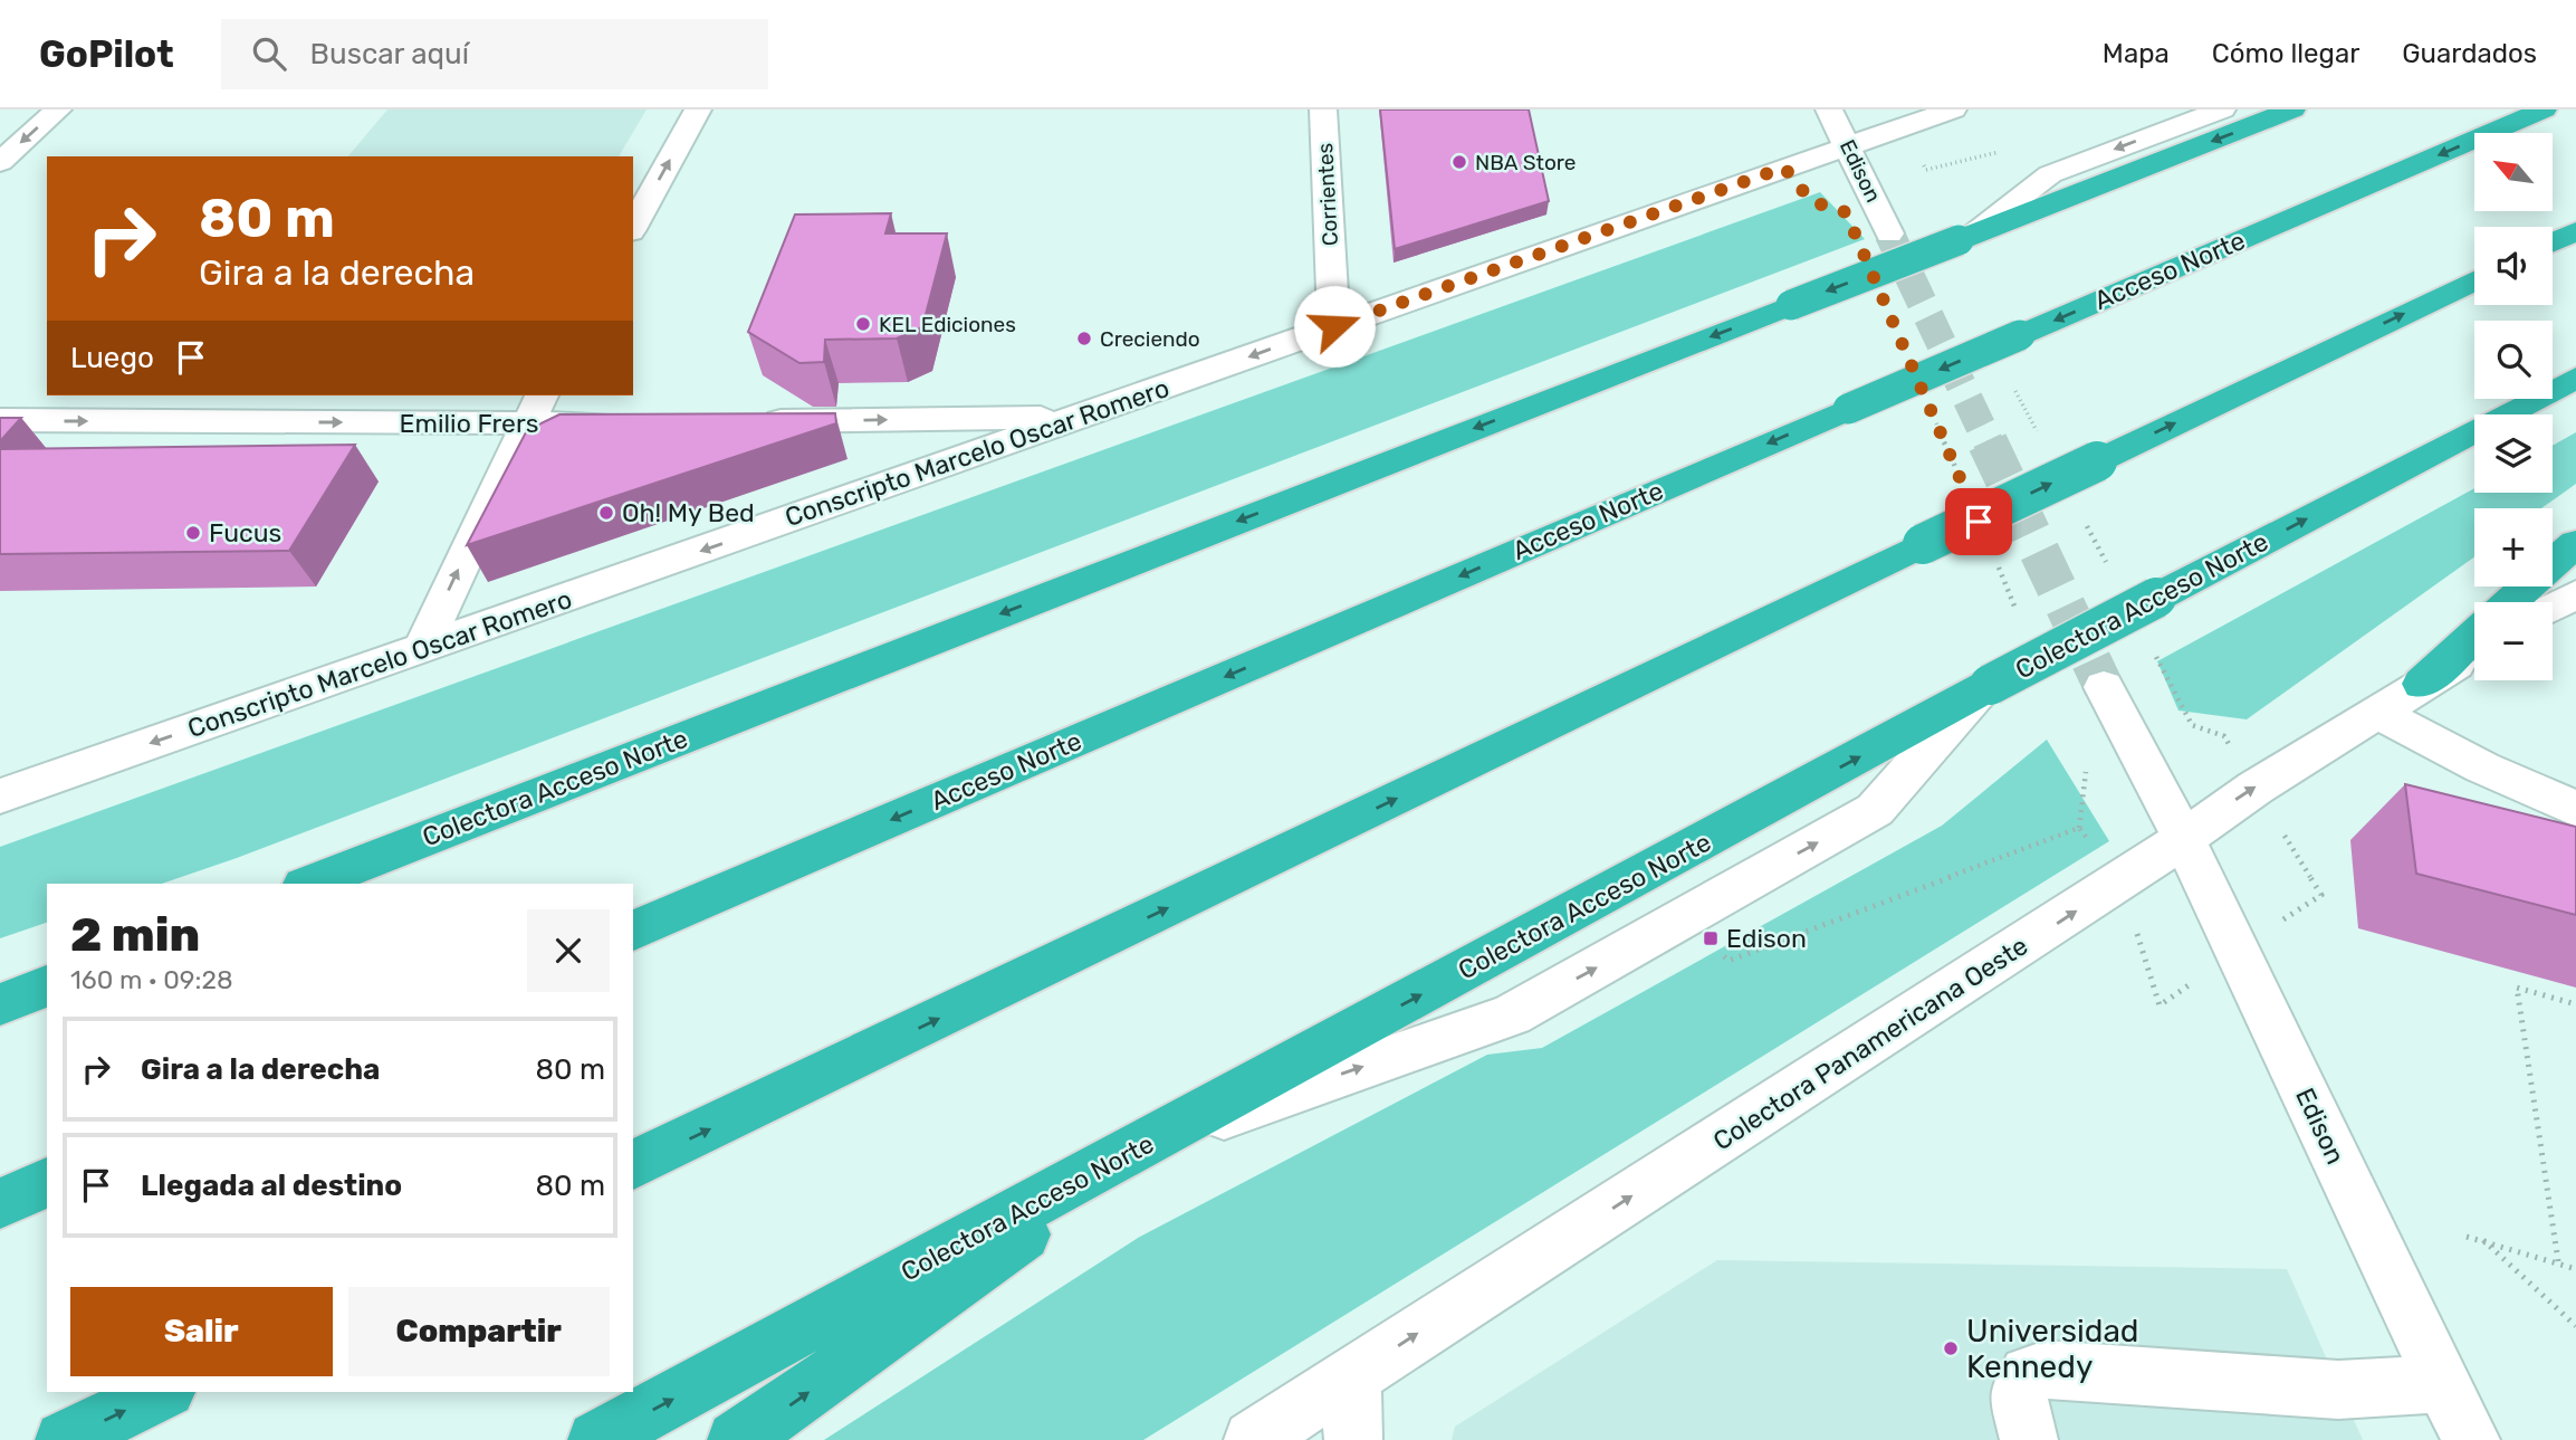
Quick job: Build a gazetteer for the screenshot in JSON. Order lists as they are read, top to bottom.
{
  "streets": {
    "highway": ["Acceso Norte", "Colectora Acceso Norte"],
    "street": [
      "Edison",
      "Corrientes",
      "Emilio Frers",
      "Conscripto Marcelo Oscar Romero",
      "Colectora Panamericana Oeste"
    ]
  },
  "crossings": [
    ["Edison", "Conscripto Marcelo Oscar Romero"],
    ["Edison", "Colectora Panamericana Oeste"],
    ["Corrientes", "Conscripto Marcelo Oscar Romero"]
  ],
  "one_way": ["Emilio Frers", "Conscripto Marcelo Oscar Romero"],
  "places": {
    "other": [
      "NBA Store",
      "KEL Ediciones",
      "Creciendo",
      "Oh! My Bed",
      "Fucus",
      "Universidad Kennedy"
    ],
    "transit": ["Edison"]
  },
  "north": "top left",
  "page": {
    "header": "GoPilot",
    "search": "Buscar aquí",
    "nav": ["Mapa", "Cómo llegar", "Guardados"],
    "map_buttons": ["+", "−"],
    "turn": ["80 m", "Gira a la derecha"],
    "then": "Luego",
    "heading": ["2 min", "160 m · 09:28"],
    "list": [
      {
        "name": "Gira a la derecha",
        "value": "80 m"
      },
      {
        "name": "Llegada al destino",
        "value": "80 m"
      }
    ],
    "buttons": ["Salir", "Compartir"]
  }
}
